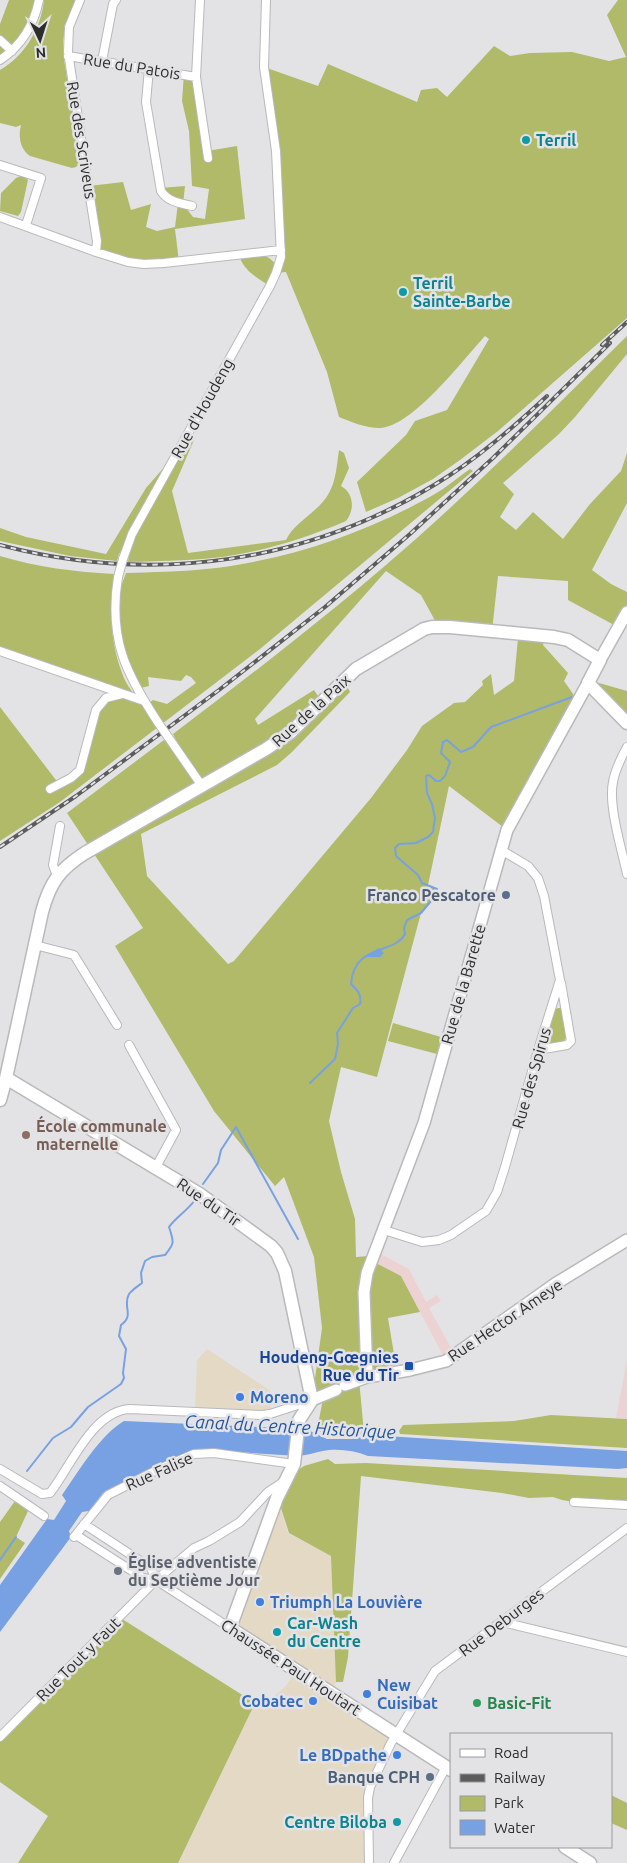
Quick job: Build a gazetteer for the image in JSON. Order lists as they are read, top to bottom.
{
  "streets": {
    "main road": [
      "Rue de la Paix",
      "Rue de la Barette",
      "Rue du Tir",
      "Chaussée Paul Houtart"
    ],
    "street": [
      "Rue du Patois",
      "Rue des Scriveus",
      "Rue d'Houdeng",
      "Rue des Spirus",
      "Rue Hector Ameye",
      "Rue Falise",
      "Rue Deburges",
      "Rue Tout y Faut"
    ]
  },
  "crossings": [
    ["Rue du Patois", "Rue des Scriveus"],
    ["Rue d'Houdeng", "Rue de la Paix"],
    ["Rue de la Paix", "Rue de la Barette"],
    ["Rue de la Paix", "Rue du Tir"],
    ["Rue de la Barette", "Rue des Spirus"],
    ["Rue de la Barette", "Rue Hector Ameye"],
    ["Rue du Tir", "Rue Hector Ameye"],
    ["Rue Falise", "Chaussée Paul Houtart"],
    ["Rue Deburges", "Chaussée Paul Houtart"],
    ["Rue Tout y Faut", "Chaussée Paul Houtart"]
  ],
  "water": ["Canal du Centre Historique"],
  "places": {
    "other": [
      "Terril",
      "Terril Sainte-Barbe",
      "Franco Pescatore",
      "École communale maternelle",
      "Moreno",
      "Église adventiste du Septième Jour",
      "Triumph La Louvière",
      "Car-Wash du Centre",
      "New Cuisibat",
      "Cobatec",
      "Basic-Fit",
      "Le BDpathe",
      "Banque CPH",
      "Centre Biloba"
    ],
    "transit": ["Houdeng-Gœgnies Rue du Tir"]
  },
  "legend": [
    "Road",
    "Railway",
    "Park",
    "Water"
  ],
  "north": "bottom"
}
